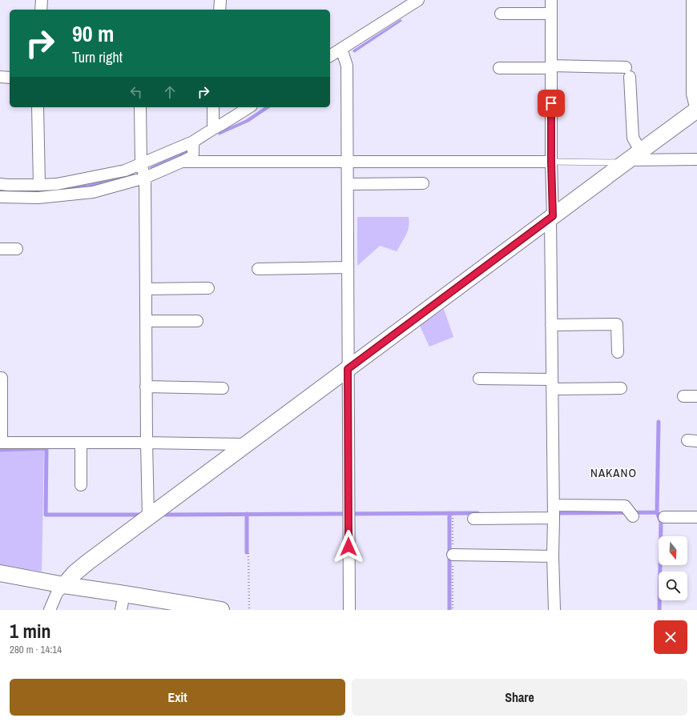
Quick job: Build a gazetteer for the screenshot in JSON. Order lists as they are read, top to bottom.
{
  "districts": ["NAKANO"],
  "north": "bottom",
  "page": {
    "turn": ["90 m", "Turn right"],
    "heading": ["1 min", "280 m · 14:14"],
    "buttons": ["Exit", "Share"]
  }
}
